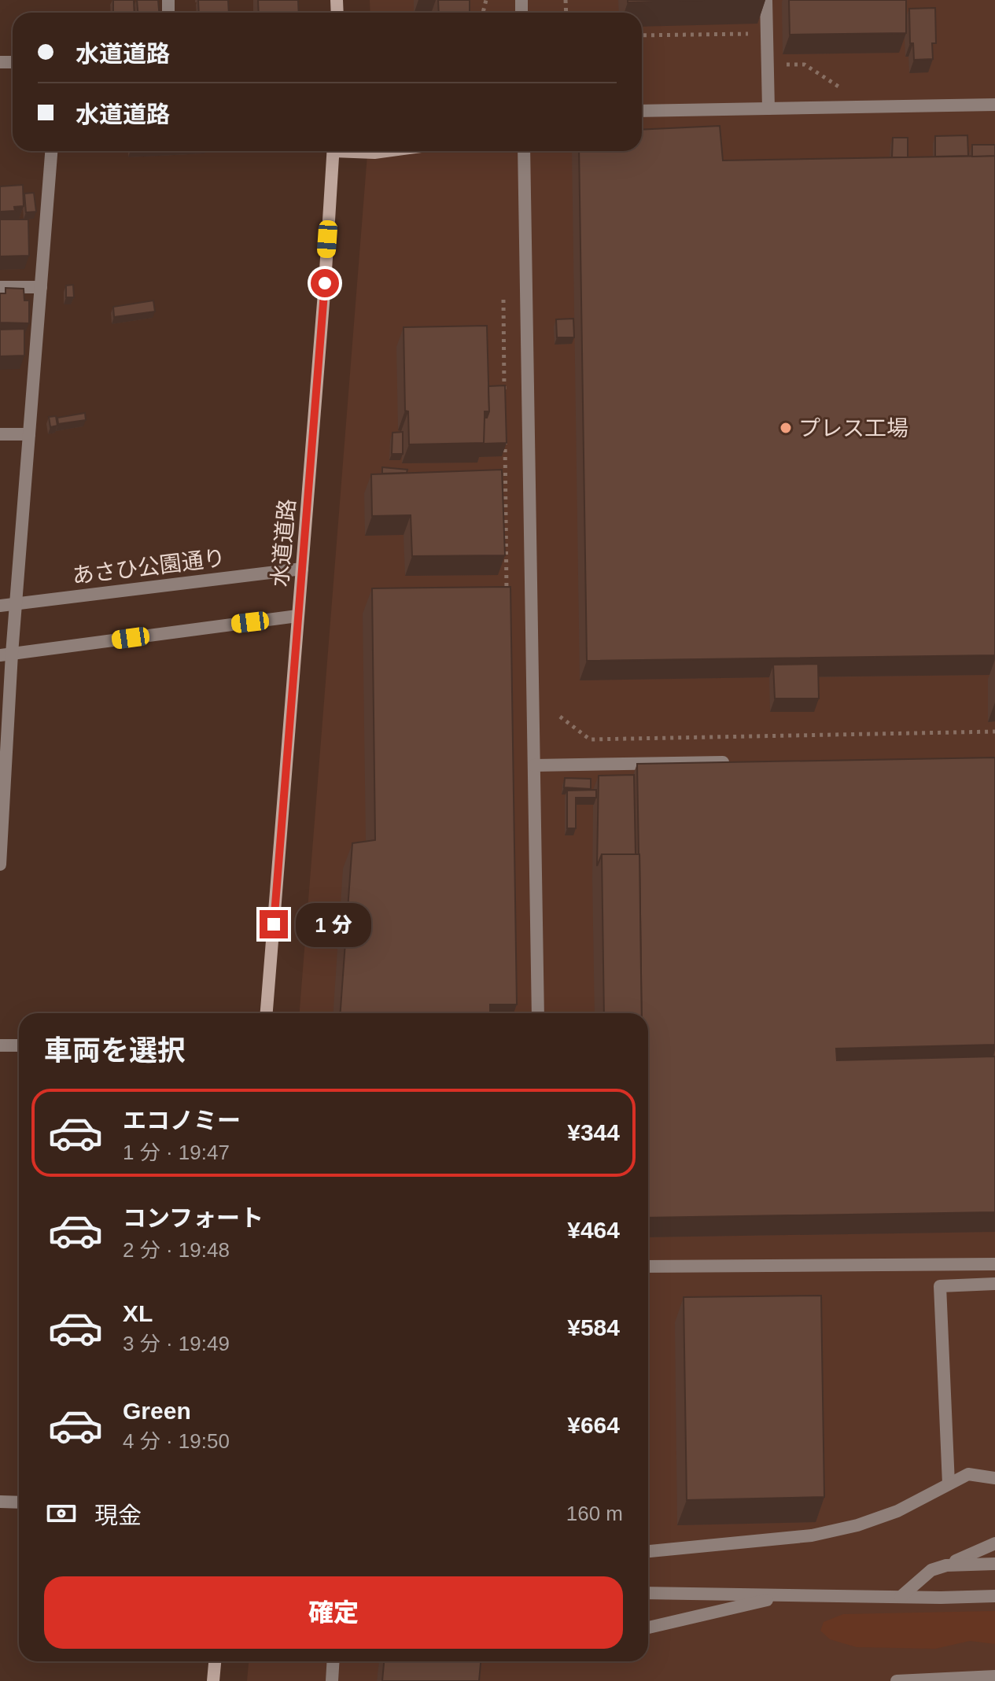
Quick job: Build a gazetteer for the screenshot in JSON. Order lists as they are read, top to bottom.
{
  "streets": {
    "street": ["水道道路", "あさひ公園通り"]
  },
  "crossings": [
    ["水道道路", "あさひ公園通り"]
  ],
  "places": ["プレス工場"],
  "page": {
    "banner": ["水道道路", "水道道路"],
    "bubble": "1 分",
    "heading": "車両を選択",
    "list": [
      {
        "name": "エコノミー",
        "note": "1 分 · 19:47",
        "value": "¥344"
      },
      {
        "name": "コンフォート",
        "note": "2 分 · 19:48",
        "value": "¥464"
      },
      {
        "name": "XL",
        "note": "3 分 · 19:49",
        "value": "¥584"
      },
      {
        "name": "Green",
        "note": "4 分 · 19:50",
        "value": "¥664"
      }
    ],
    "pay": ["現金", "160 m"],
    "buttons": "確定"
  }
}
